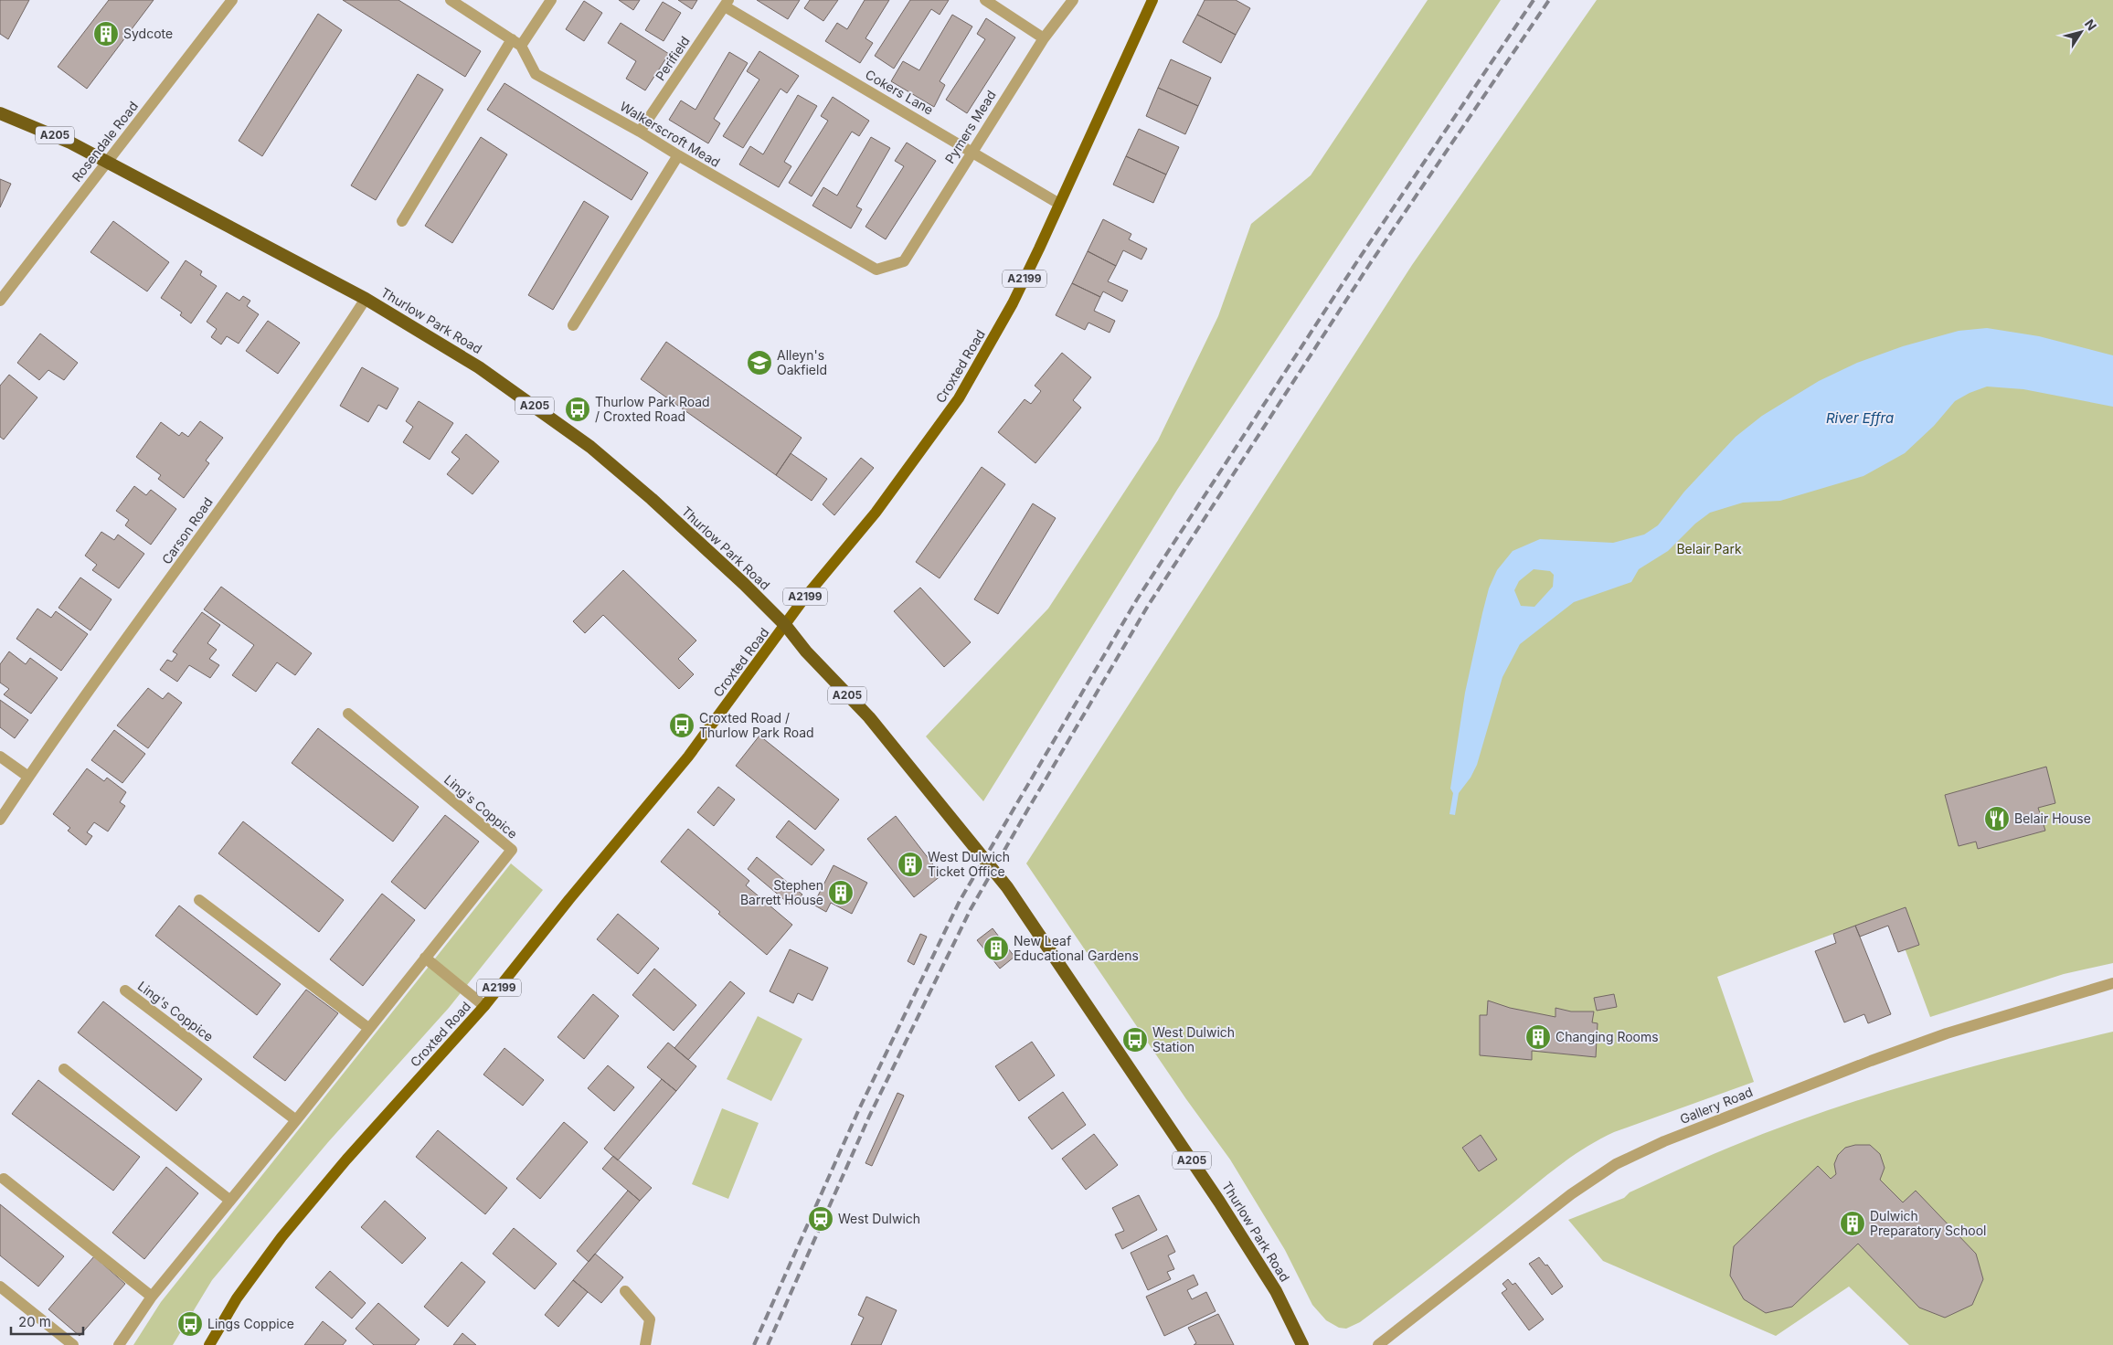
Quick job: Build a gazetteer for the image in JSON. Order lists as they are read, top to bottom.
{
  "streets": {
    "highway": ["A205", "Thurlow Park Road"],
    "main road": ["A2199", "Croxted Road"],
    "street": [
      "Perifield",
      "Cokers Lane",
      "Pymers Mead",
      "Walkerscroft Mead",
      "Rosendale Road",
      "Carson Road",
      "Ling's Coppice",
      "Gallery Road"
    ]
  },
  "crossings": [
    ["Perifield", "Cokers Lane"],
    ["Perifield", "Walkerscroft Mead"],
    ["Cokers Lane", "Pymers Mead"],
    ["Cokers Lane", "Croxted Road"],
    ["Pymers Mead", "Walkerscroft Mead"],
    ["Rosendale Road", "Thurlow Park Road"],
    ["Thurlow Park Road", "Croxted Road"],
    ["Thurlow Park Road", "Carson Road"]
  ],
  "water": ["River Effra"],
  "parks": ["Belair Park"],
  "places": {
    "building": [
      "Sydcote",
      "West Dulwich Ticket Office",
      "Stephen Barrett House",
      "New Leaf Educational Gardens",
      "Changing Rooms",
      "Dulwich Preparatory School"
    ],
    "school or university": ["Alleyn's Oakfield"],
    "bus stop": [
      "Thurlow Park Road / Croxted Road",
      "Croxted Road / Thurlow Park Road",
      "West Dulwich Station",
      "Lings Coppice"
    ],
    "restaurant": ["Belair House"],
    "station": ["West Dulwich"]
  },
  "scale_bar": "20 m",
  "north": "top right"
}
